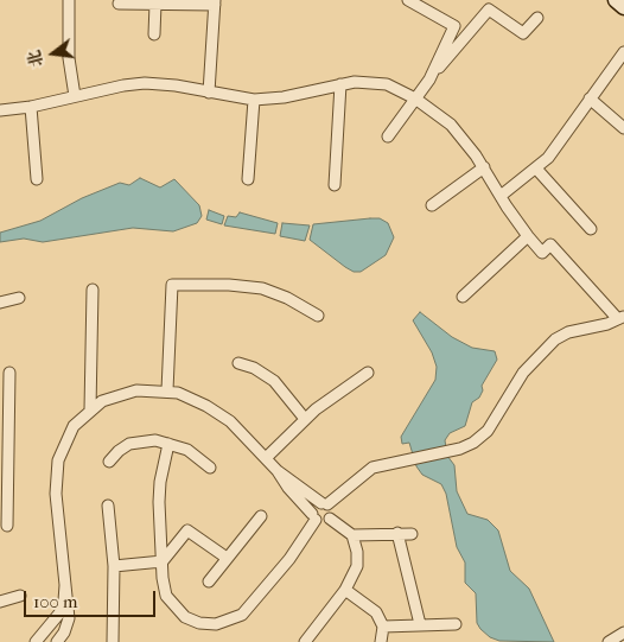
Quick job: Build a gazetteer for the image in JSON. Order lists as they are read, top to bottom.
{
  "scale_bar": "100 m",
  "north": "left"
}
